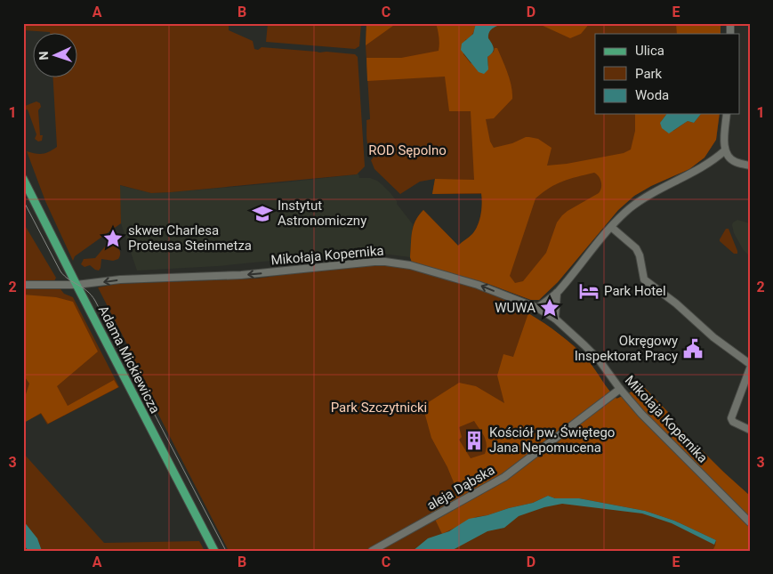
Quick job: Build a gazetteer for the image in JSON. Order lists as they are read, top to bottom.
{
  "streets": {
    "main road": ["Adama Mickiewicza"],
    "street": ["Mikołaja Kopernika", "aleja Dąbska"]
  },
  "crossings": [
    ["Mikołaja Kopernika", "Adama Mickiewicza"],
    ["Mikołaja Kopernika", "aleja Dąbska"]
  ],
  "one_way": ["Mikołaja Kopernika"],
  "parks": ["ROD Sępolno", "Park Szczytnicki"],
  "places": {
    "school or university": ["Instytut Astronomiczny"],
    "place": ["skwer Charlesa Proteusa Steinmetza", "WUWA"],
    "hotel": ["Park Hotel"],
    "public building": ["Okręgowy Inspektorat Pracy"],
    "building": ["Kościół pw. Świętego Jana Nepomucena"]
  },
  "legend": ["Ulica", "Park", "Woda"],
  "north": "left",
  "grid": {
    "columns": [
      "A",
      "B",
      "C",
      "D",
      "E"
    ],
    "rows": ["1", "2", "3"]
  }
}
